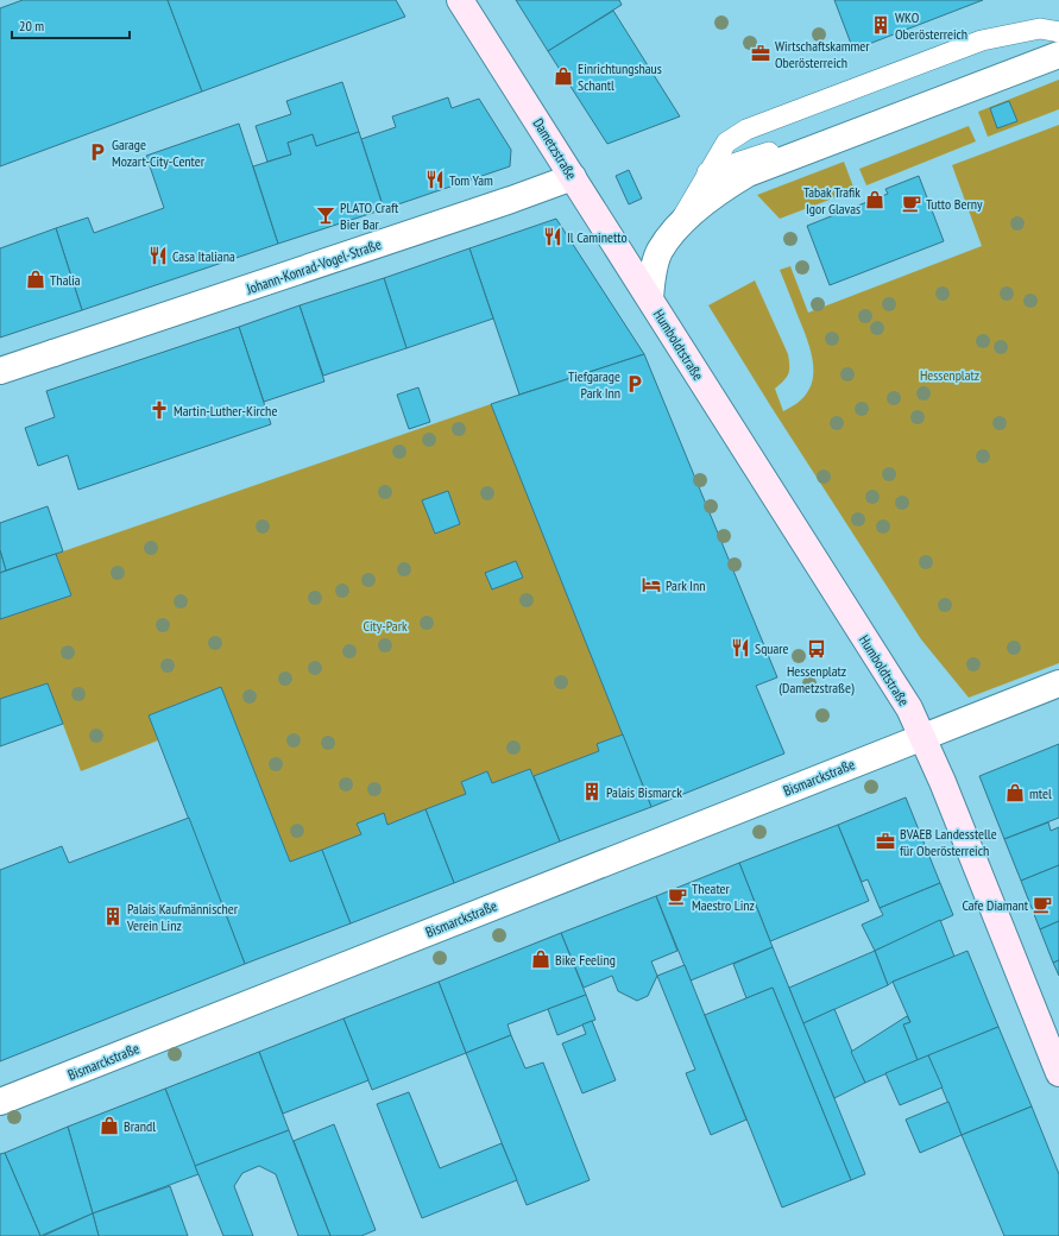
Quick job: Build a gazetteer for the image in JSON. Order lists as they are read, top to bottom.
{
  "streets": {
    "main road": ["Dametzstraße", "Humboldtstraße"],
    "street": ["Johann-Konrad-Vogel-Straße", "Bismarckstraße"]
  },
  "crossings": [
    ["Dametzstraße", "Johann-Konrad-Vogel-Straße"],
    ["Dametzstraße", "Humboldtstraße"],
    ["Humboldtstraße", "Bismarckstraße"]
  ],
  "parks": ["Hessenplatz", "City-Park"],
  "places": {
    "building": ["WKO Oberösterreich", "Palais Bismarck", "Palais Kaufmännischer Verein Linz"],
    "office": ["Wirtschaftskammer Oberösterreich", "BVAEB Landesstelle für Oberösterreich"],
    "shop": [
      "Einrichtungshaus Schantl",
      "Tabak Trafik Igor Glavas",
      "Thalia",
      "mtel",
      "Bike Feeling",
      "Brandl"
    ],
    "parking": ["Garage Mozart-City-Center", "Tiefgarage Park Inn"],
    "restaurant": [
      "Tom Yam",
      "Il Caminetto",
      "Casa Italiana",
      "Square"
    ],
    "cafe": ["Tutto Berny", "Theater Maestro Linz", "Cafe Diamant"],
    "bar": ["PLATO Craft Bier Bar"],
    "church": ["Martin-Luther-Kirche"],
    "hotel": ["Park Inn"],
    "bus stop": ["Hessenplatz (Dametzstraße)"]
  },
  "scale_bar": "20 m"
}
